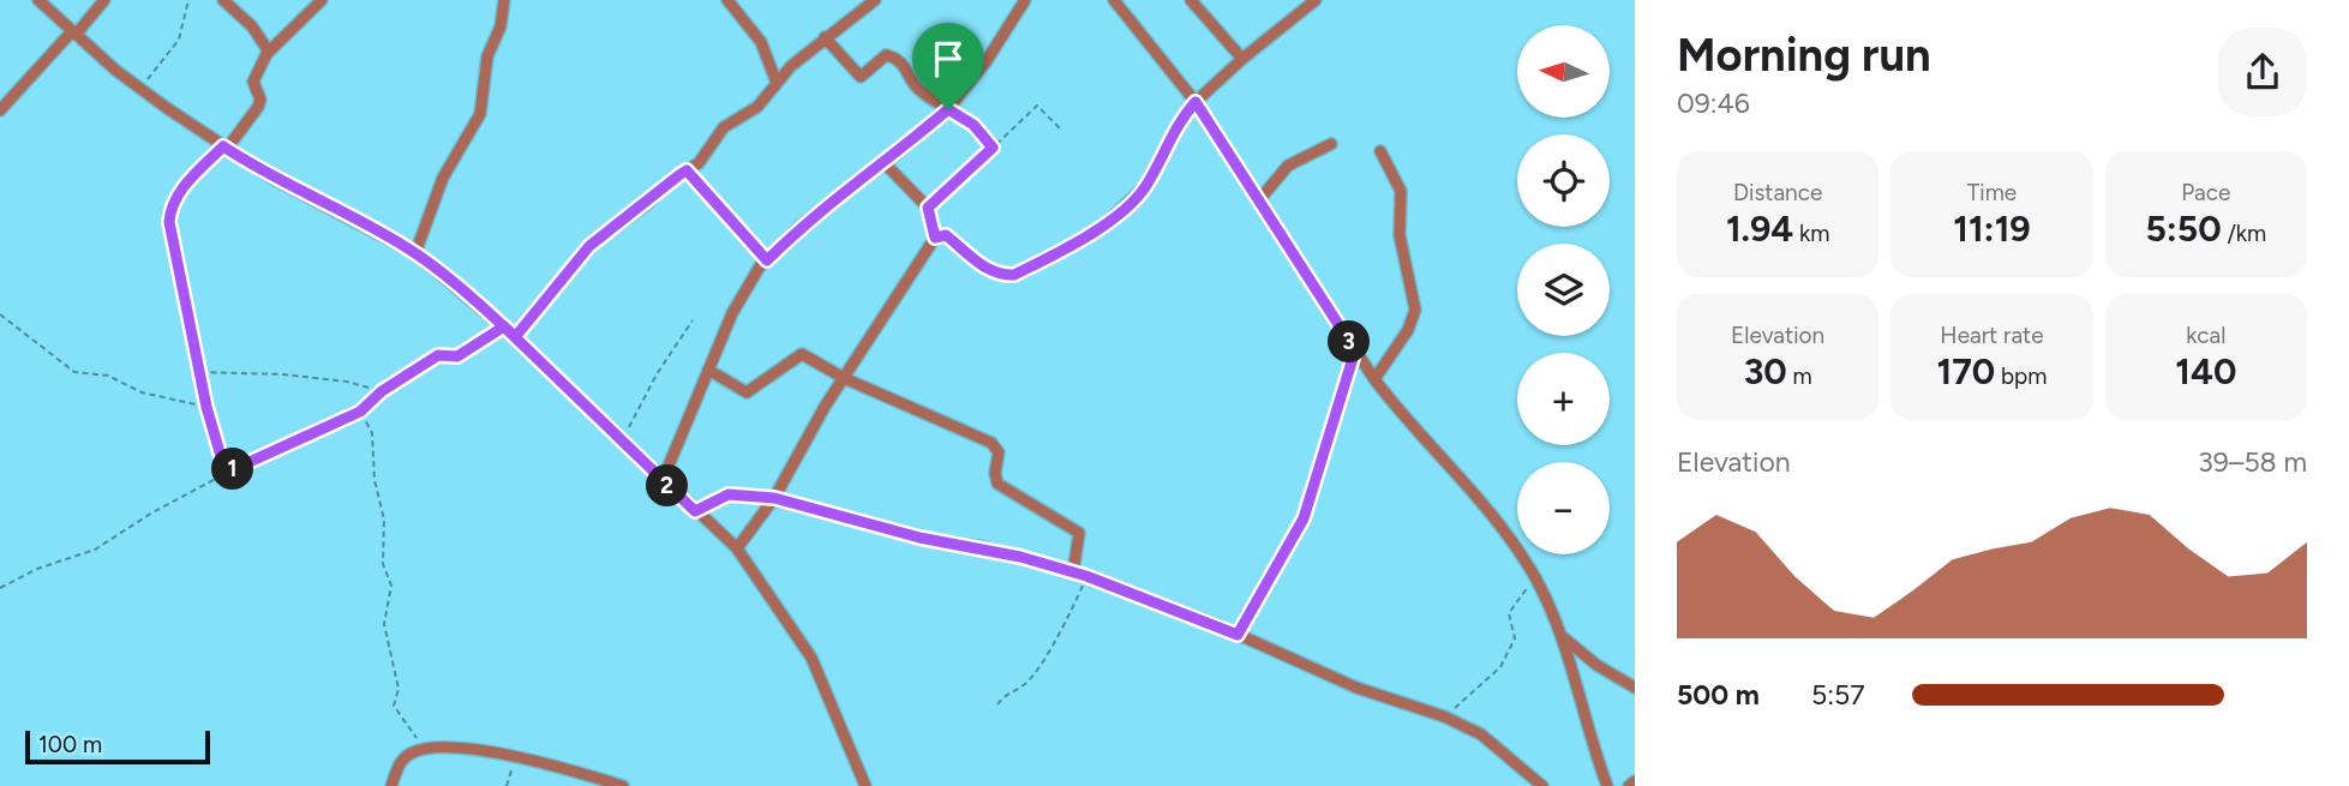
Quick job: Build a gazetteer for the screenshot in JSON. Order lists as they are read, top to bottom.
{
  "scale_bar": "100 m",
  "north": "left",
  "page": {
    "heading": ["Morning run", "09:46"],
    "map_buttons": ["+", "−"],
    "stats": [
      ["Distance", "1.94 km"],
      ["Time", "11:19"],
      ["Pace", "5:50 /km"],
      ["Elevation", "30 m"],
      ["Heart rate", "170 bpm"],
      ["kcal", "140"]
    ],
    "pins": ["3", "1", "2"],
    "chart": ["Elevation", "39–58 m"],
    "list": [
      {
        "name": "500 m",
        "note": "5:57"
      }
    ],
    "scale": "100 m"
  }
}
